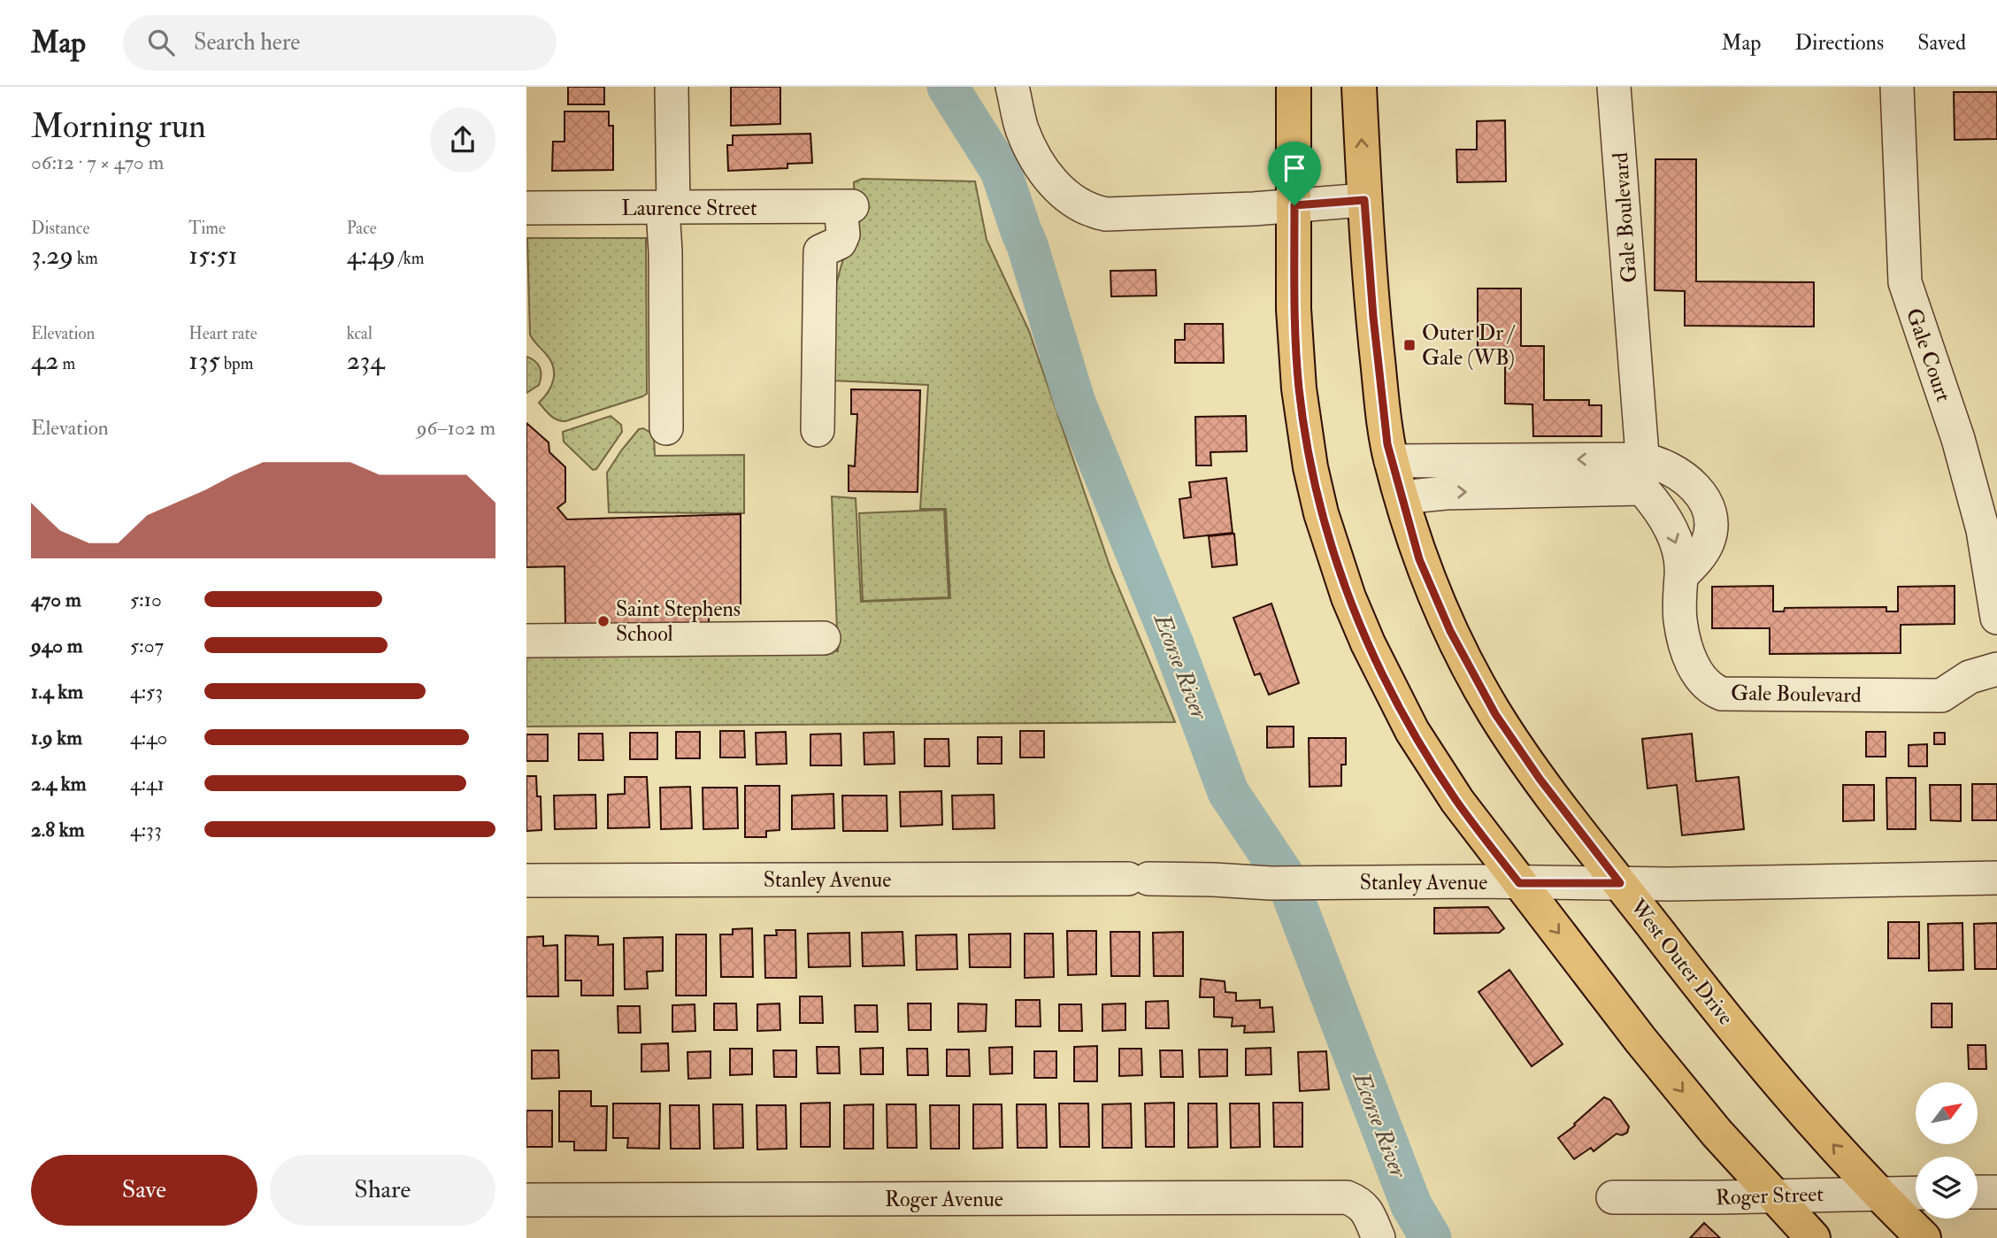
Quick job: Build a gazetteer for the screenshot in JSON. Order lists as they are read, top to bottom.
{
  "streets": {
    "main road": ["West Outer Drive"],
    "street": [
      "Laurence Street",
      "Gale Boulevard",
      "Gale Court",
      "Stanley Avenue",
      "Roger Street",
      "Roger Avenue"
    ]
  },
  "crossings": [
    ["Stanley Avenue", "West Outer Drive"],
    ["West Outer Drive", "Roger Street"]
  ],
  "water": ["Ecorse River"],
  "places": {
    "transit": ["Outer Dr / Gale (WB)"],
    "other": ["Saint Stephens School"]
  },
  "north": "top right",
  "page": {
    "header": "Map",
    "search": "Search here",
    "nav": ["Map", "Directions", "Saved"],
    "heading": ["Morning run", "06:12 · 7 × 470 m"],
    "stats": [
      ["Distance", "3.29 km"],
      ["Time", "15:51"],
      ["Pace", "4:49 /km"],
      ["Elevation", "42 m"],
      ["Heart rate", "135 bpm"],
      ["kcal", "234"]
    ],
    "chart": ["Elevation", "96–102 m"],
    "list": [
      {
        "name": "470 m",
        "note": "5:10"
      },
      {
        "name": "940 m",
        "note": "5:07"
      },
      {
        "name": "1.4 km",
        "note": "4:53"
      },
      {
        "name": "1.9 km",
        "note": "4:40"
      },
      {
        "name": "2.4 km",
        "note": "4:41"
      },
      {
        "name": "2.8 km",
        "note": "4:33"
      }
    ],
    "buttons": ["Save", "Share"]
  }
}
